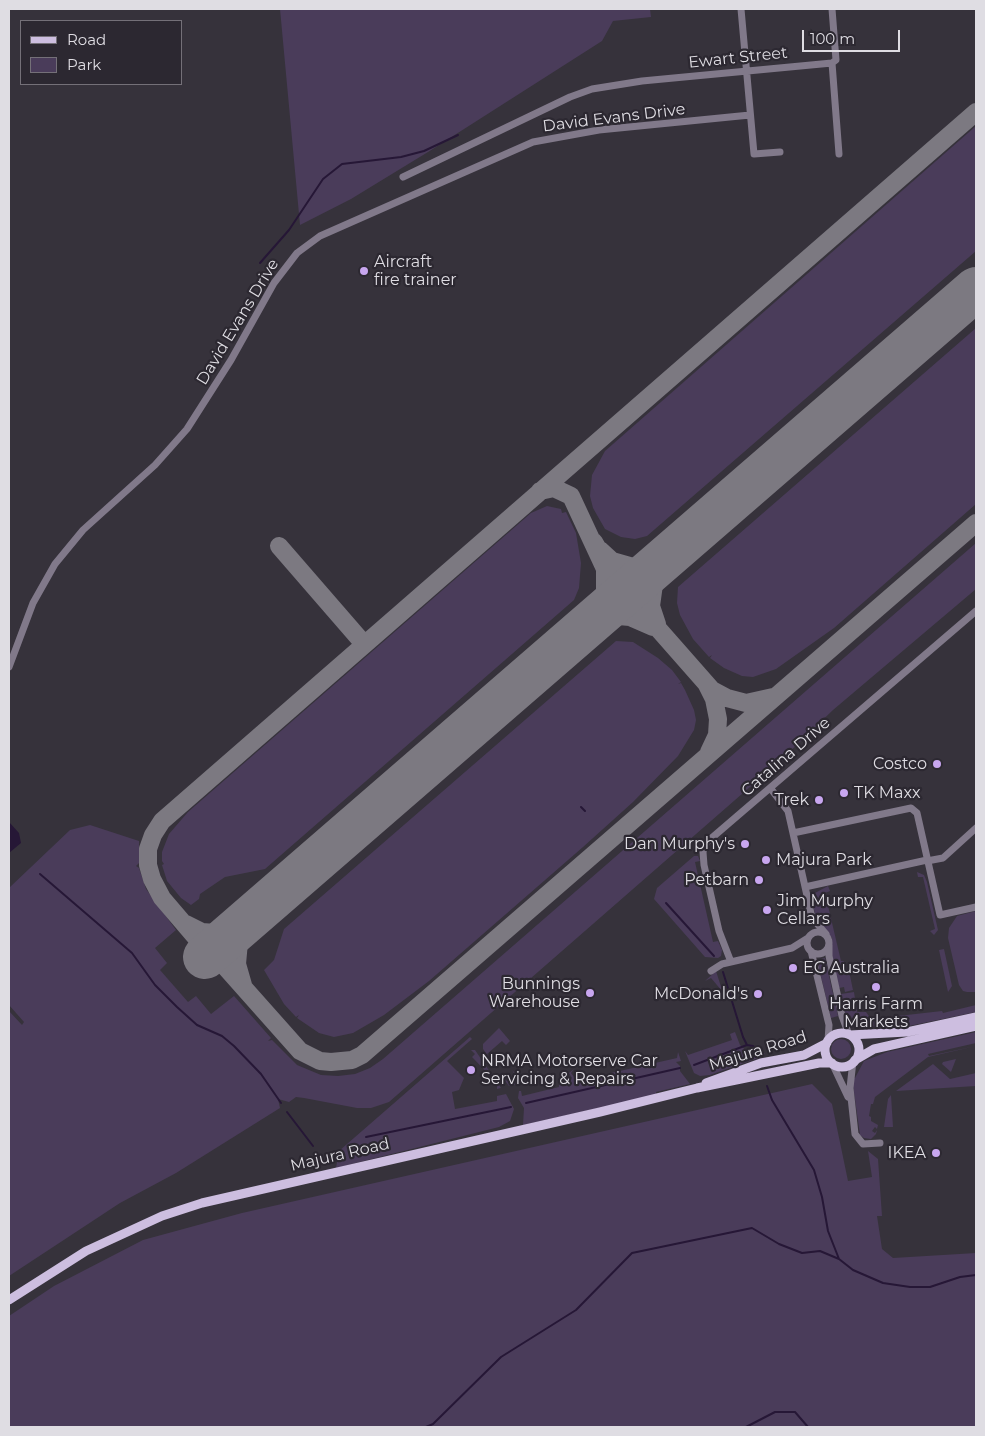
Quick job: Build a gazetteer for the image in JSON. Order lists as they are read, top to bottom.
{
  "streets": {
    "main road": ["Majura Road"],
    "street": ["Ewart Street", "David Evans Drive", "Catalina Drive"]
  },
  "places": [
    "Aircraft fire trainer",
    "Costco",
    "TK Maxx",
    "Trek",
    "Dan Murphy's",
    "Majura Park",
    "Petbarn",
    "Jim Murphy Cellars",
    "EG Australia",
    "Harris Farm Markets",
    "Bunnings Warehouse",
    "McDonald's",
    "NRMA Motorserve Car Servicing & Repairs",
    "IKEA"
  ],
  "legend": ["Road", "Park"],
  "scale_bar": "100 m"
}
